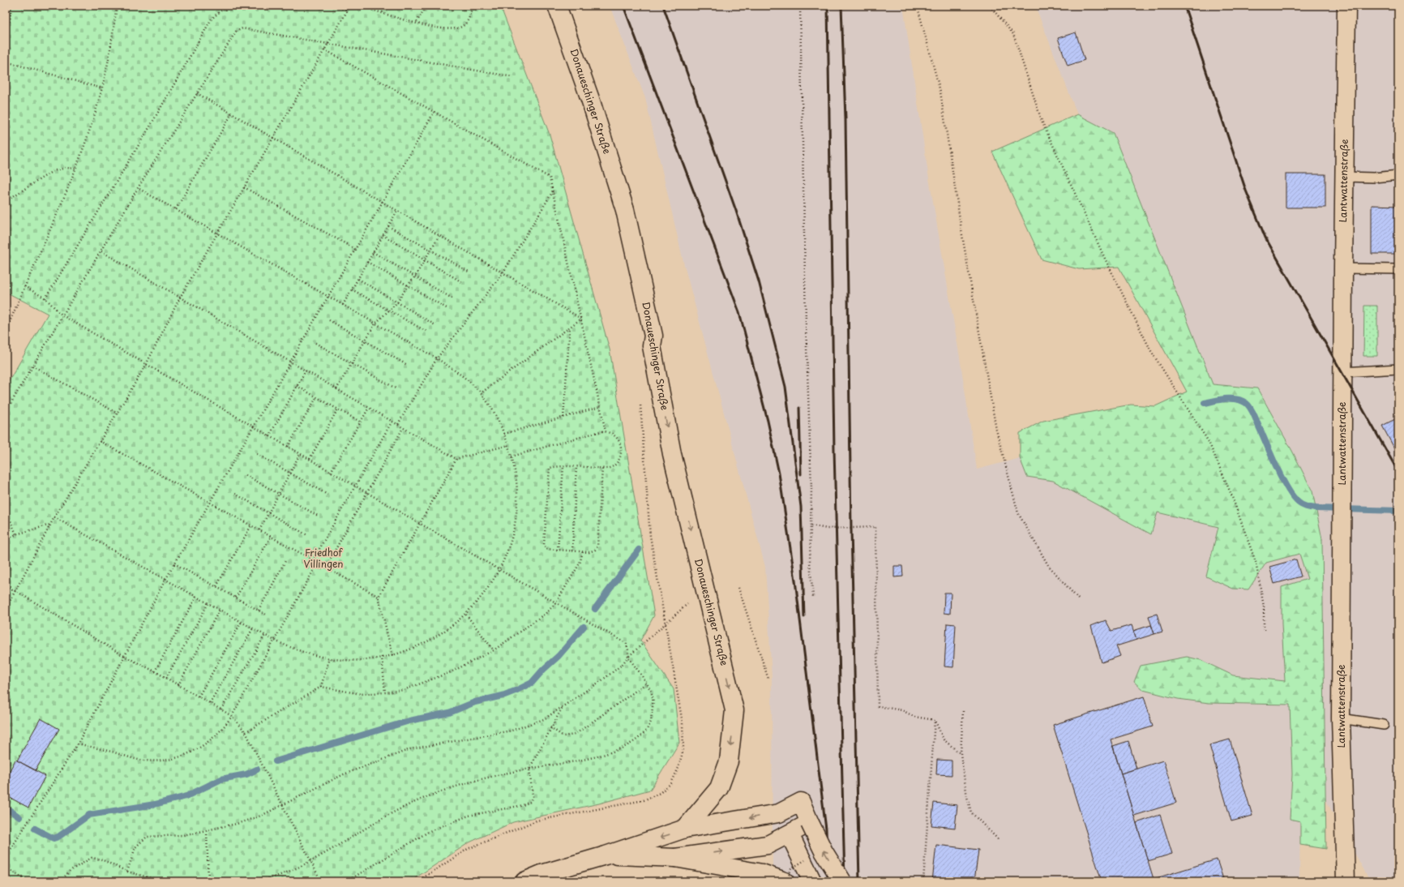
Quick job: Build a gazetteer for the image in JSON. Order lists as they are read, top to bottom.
{
  "streets": {
    "street": ["Donaueschinger Straße", "Lantwattenstraße"]
  },
  "one_way": ["Donaueschinger Straße"],
  "parks": ["Friedhof Villingen"]
}
